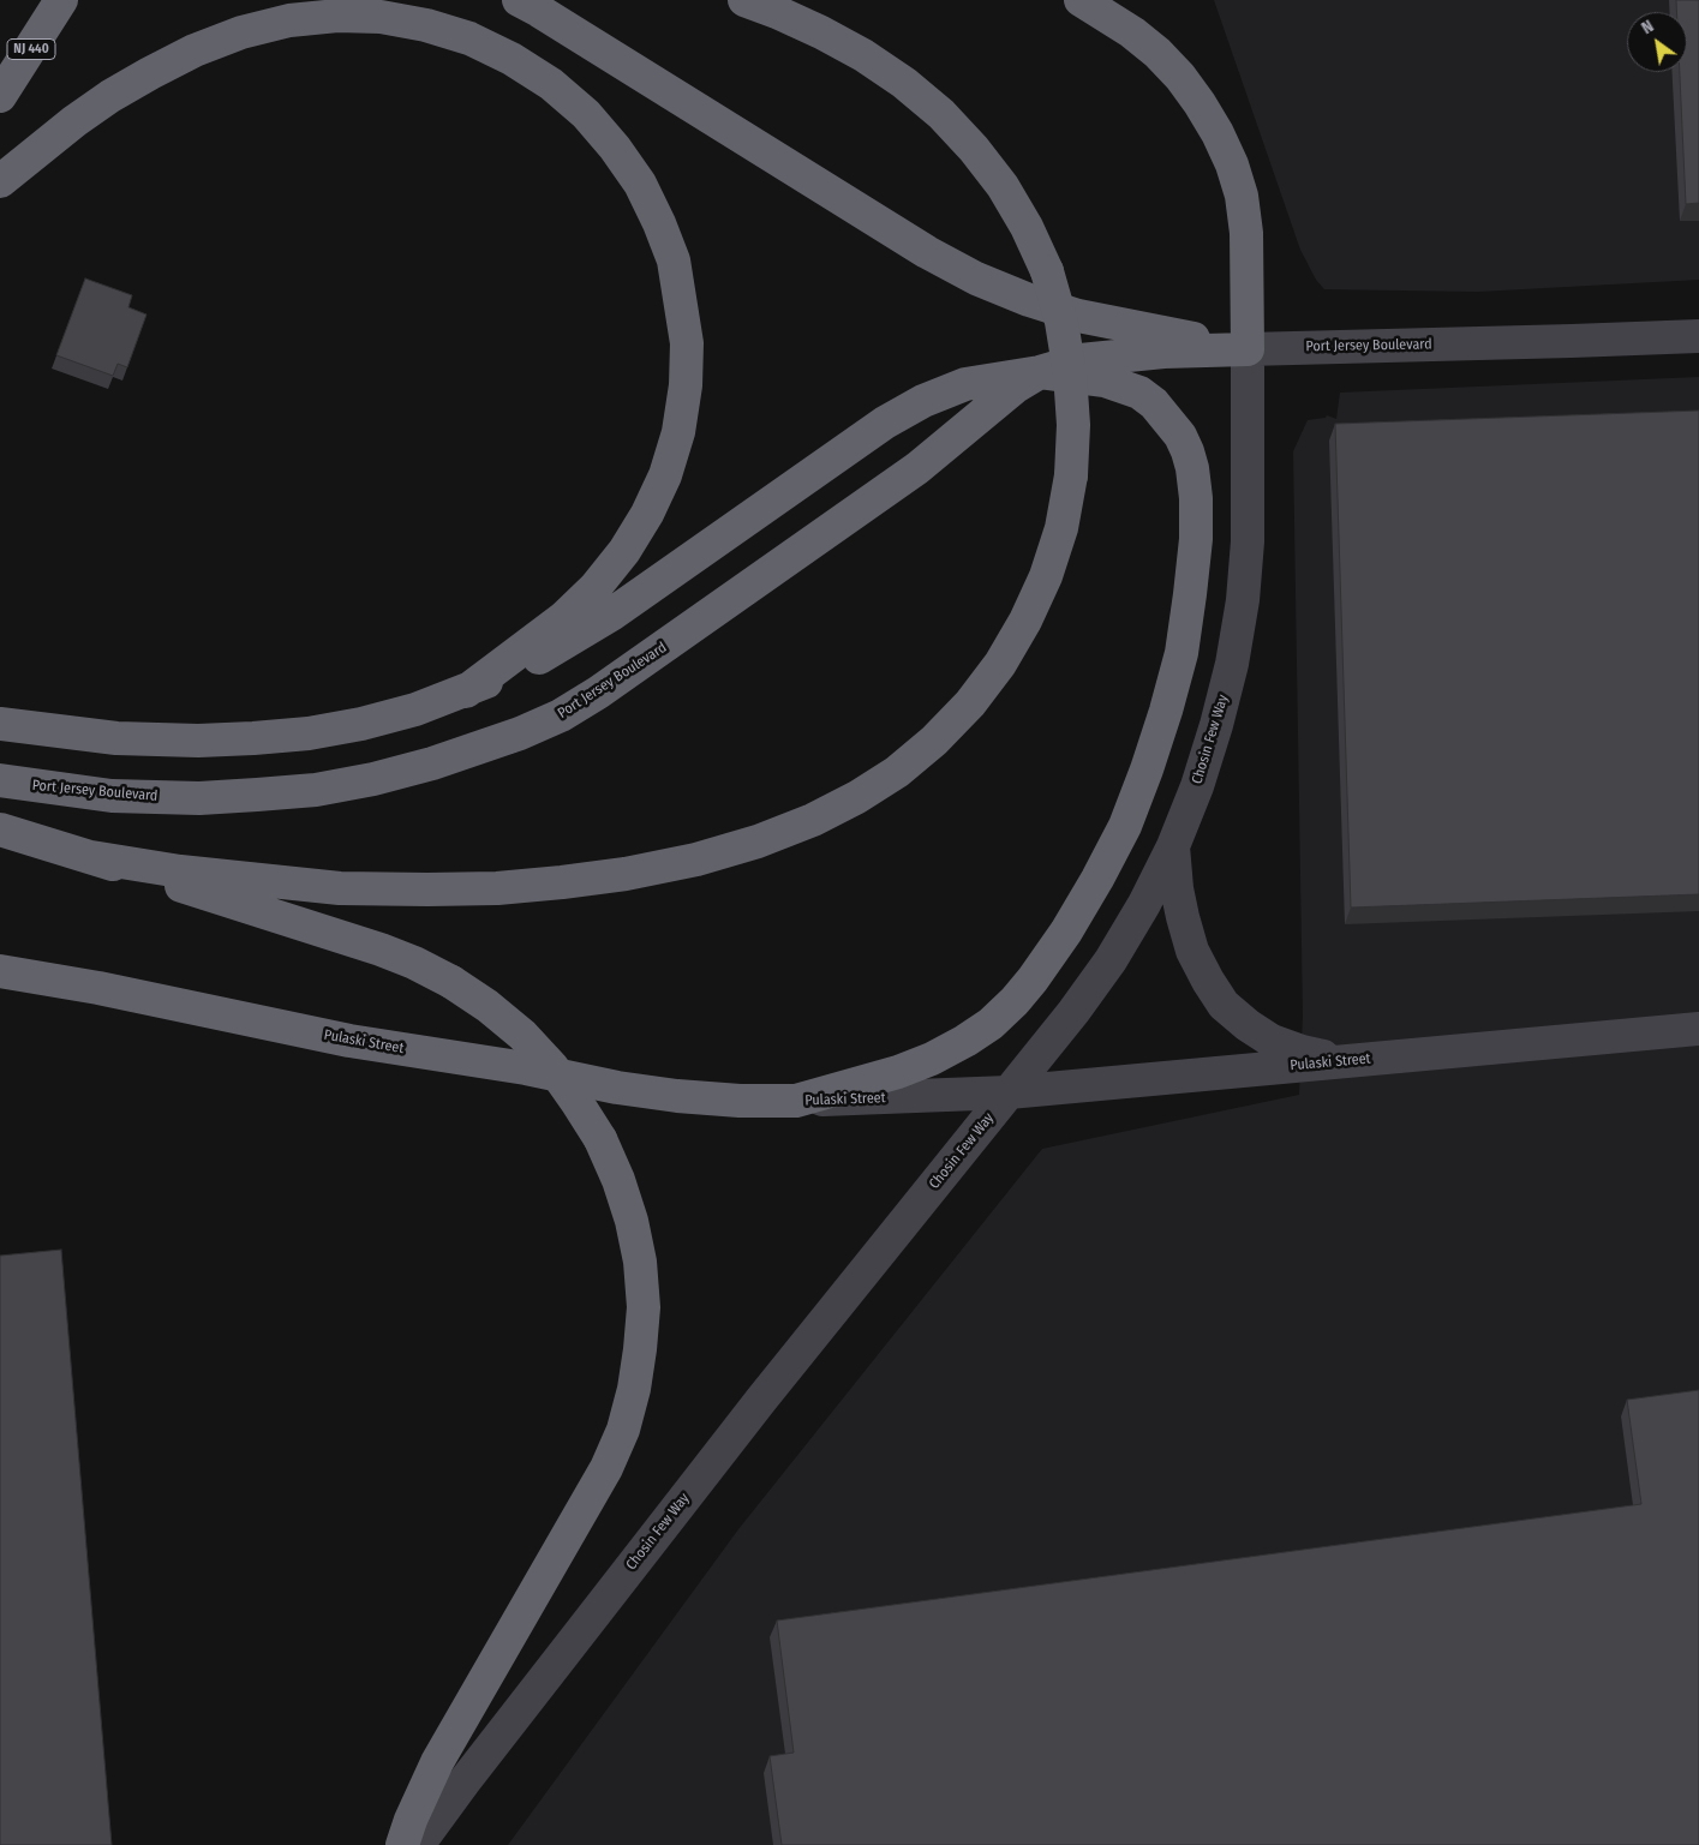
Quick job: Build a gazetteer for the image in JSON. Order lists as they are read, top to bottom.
{
  "streets": {
    "highway": ["NJ 440", "Port Jersey Boulevard", "Pulaski Street"],
    "street": ["Chosin Few Way"]
  },
  "crossings": [
    ["Port Jersey Boulevard", "Chosin Few Way"],
    ["Chosin Few Way", "Pulaski Street"]
  ],
  "north": "top left"
}
